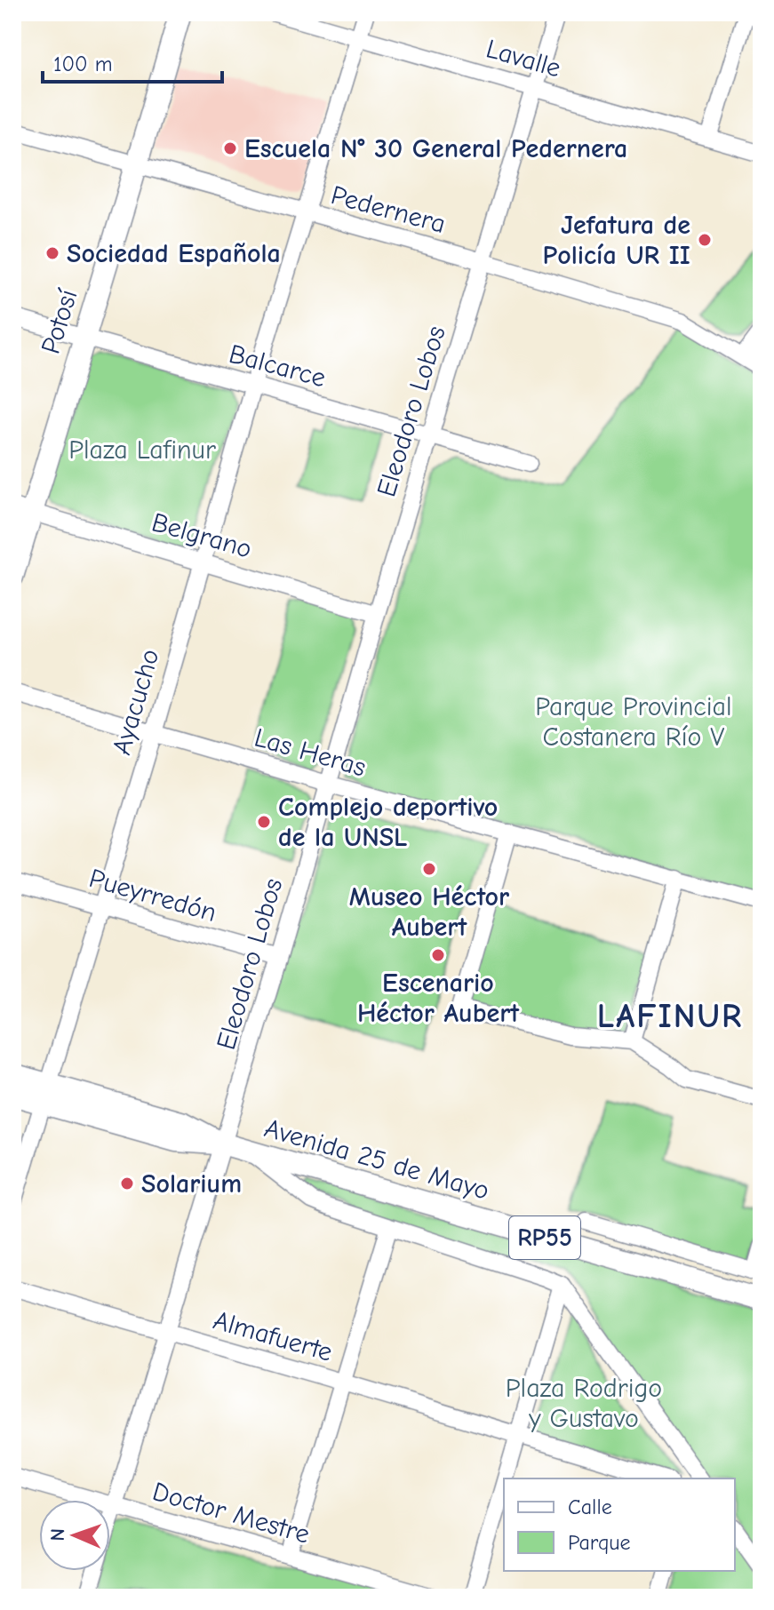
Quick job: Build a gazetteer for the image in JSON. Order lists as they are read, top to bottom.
{
  "streets": {
    "main road": ["Potosí", "Avenida 25 de Mayo", "RP55"],
    "street": [
      "Lavalle",
      "Pedernera",
      "Balcarce",
      "Eleodoro Lobos",
      "Belgrano",
      "Ayacucho",
      "Las Heras",
      "Pueyrredón",
      "Almafuerte",
      "Doctor Mestre"
    ]
  },
  "crossings": [
    ["Lavalle", "Eleodoro Lobos"],
    ["Lavalle", "Ayacucho"],
    ["Pedernera", "Potosí"],
    ["Pedernera", "Eleodoro Lobos"],
    ["Pedernera", "Ayacucho"],
    ["Potosí", "Balcarce"],
    ["Potosí", "Belgrano"],
    ["Balcarce", "Eleodoro Lobos"],
    ["Balcarce", "Ayacucho"],
    ["Eleodoro Lobos", "Belgrano"],
    ["Eleodoro Lobos", "Las Heras"],
    ["Eleodoro Lobos", "Pueyrredón"],
    ["Eleodoro Lobos", "Avenida 25 de Mayo"],
    ["Eleodoro Lobos", "Almafuerte"],
    ["Eleodoro Lobos", "Doctor Mestre"],
    ["Belgrano", "Ayacucho"],
    ["Ayacucho", "Las Heras"],
    ["Ayacucho", "Pueyrredón"],
    ["Ayacucho", "Avenida 25 de Mayo"]
  ],
  "districts": ["LAFINUR"],
  "parks": ["Plaza Lafinur", "Parque Provincial Costanera Río V", "Plaza Rodrigo y Gustavo"],
  "places": [
    "Escuela N° 30 General Pedernera",
    "Jefatura de Policía UR II",
    "Sociedad Española",
    "Complejo deportivo de la UNSL",
    "Museo Héctor Aubert",
    "Escenario Héctor Aubert",
    "Solarium"
  ],
  "legend": ["Calle", "Parque"],
  "scale_bar": "100 m",
  "north": "left"
}
